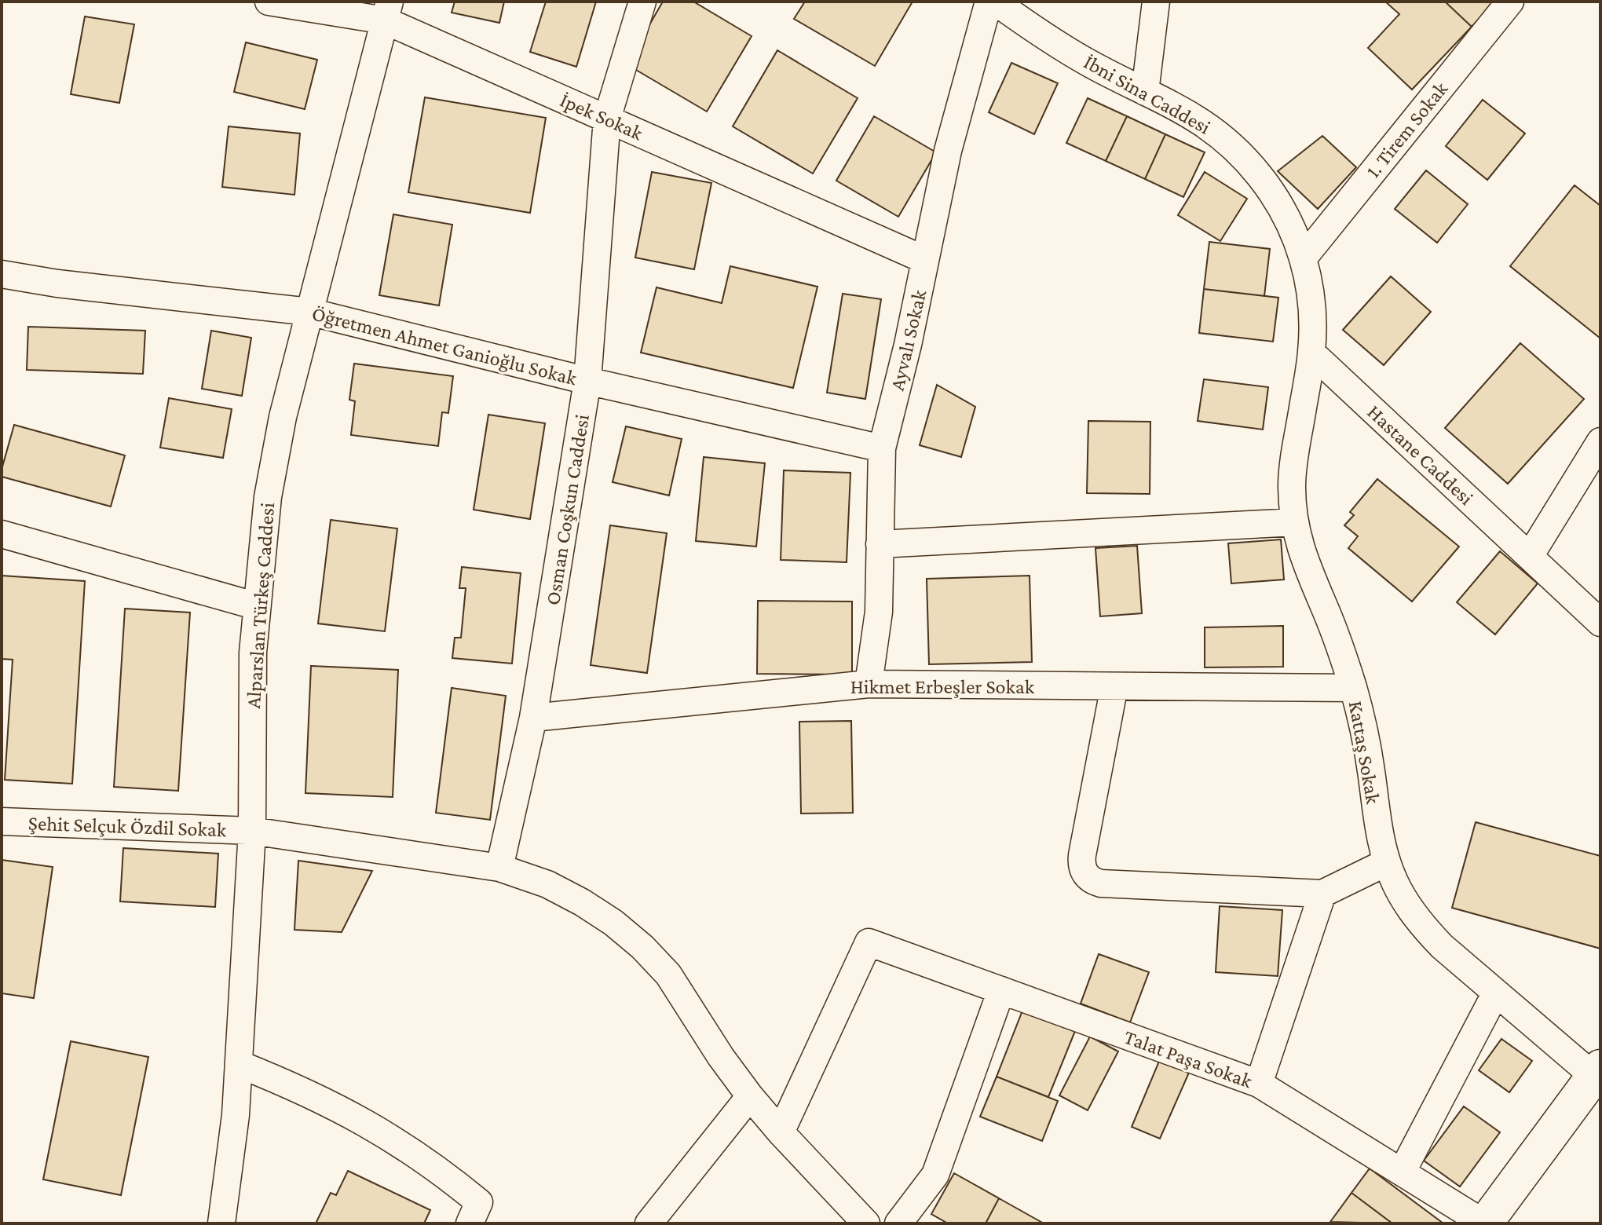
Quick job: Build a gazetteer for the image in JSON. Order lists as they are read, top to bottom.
{
  "streets": {
    "street": [
      "İbni Sina Caddesi",
      "İpek Sokak",
      "1. Tirem Sokak",
      "Ayvalı Sokak",
      "Öğretmen Ahmet Ganioğlu Sokak",
      "Hastane Caddesi",
      "Osman Coşkun Caddesi",
      "Alparslan Türkeş Caddesi",
      "Hikmet Erbeşler Sokak",
      "Kattaş Sokak",
      "Şehit Selçuk Özdil Sokak",
      "Talat Paşa Sokak"
    ]
  },
  "crossings": [
    ["İbni Sina Caddesi", "1. Tirem Sokak"],
    ["İbni Sina Caddesi", "Hastane Caddesi"],
    ["İbni Sina Caddesi", "Kattaş Sokak"],
    ["İpek Sokak", "Ayvalı Sokak"],
    ["İpek Sokak", "Osman Coşkun Caddesi"],
    ["İpek Sokak", "Alparslan Türkeş Caddesi"],
    ["Ayvalı Sokak", "Öğretmen Ahmet Ganioğlu Sokak"],
    ["Ayvalı Sokak", "Hikmet Erbeşler Sokak"],
    ["Öğretmen Ahmet Ganioğlu Sokak", "Osman Coşkun Caddesi"],
    ["Öğretmen Ahmet Ganioğlu Sokak", "Alparslan Türkeş Caddesi"],
    ["Hastane Caddesi", "Kattaş Sokak"],
    ["Osman Coşkun Caddesi", "Hikmet Erbeşler Sokak"],
    ["Osman Coşkun Caddesi", "Şehit Selçuk Özdil Sokak"],
    ["Alparslan Türkeş Caddesi", "Şehit Selçuk Özdil Sokak"],
    ["Hikmet Erbeşler Sokak", "Kattaş Sokak"],
    ["Şehit Selçuk Özdil Sokak", "Talat Paşa Sokak"]
  ]
}
